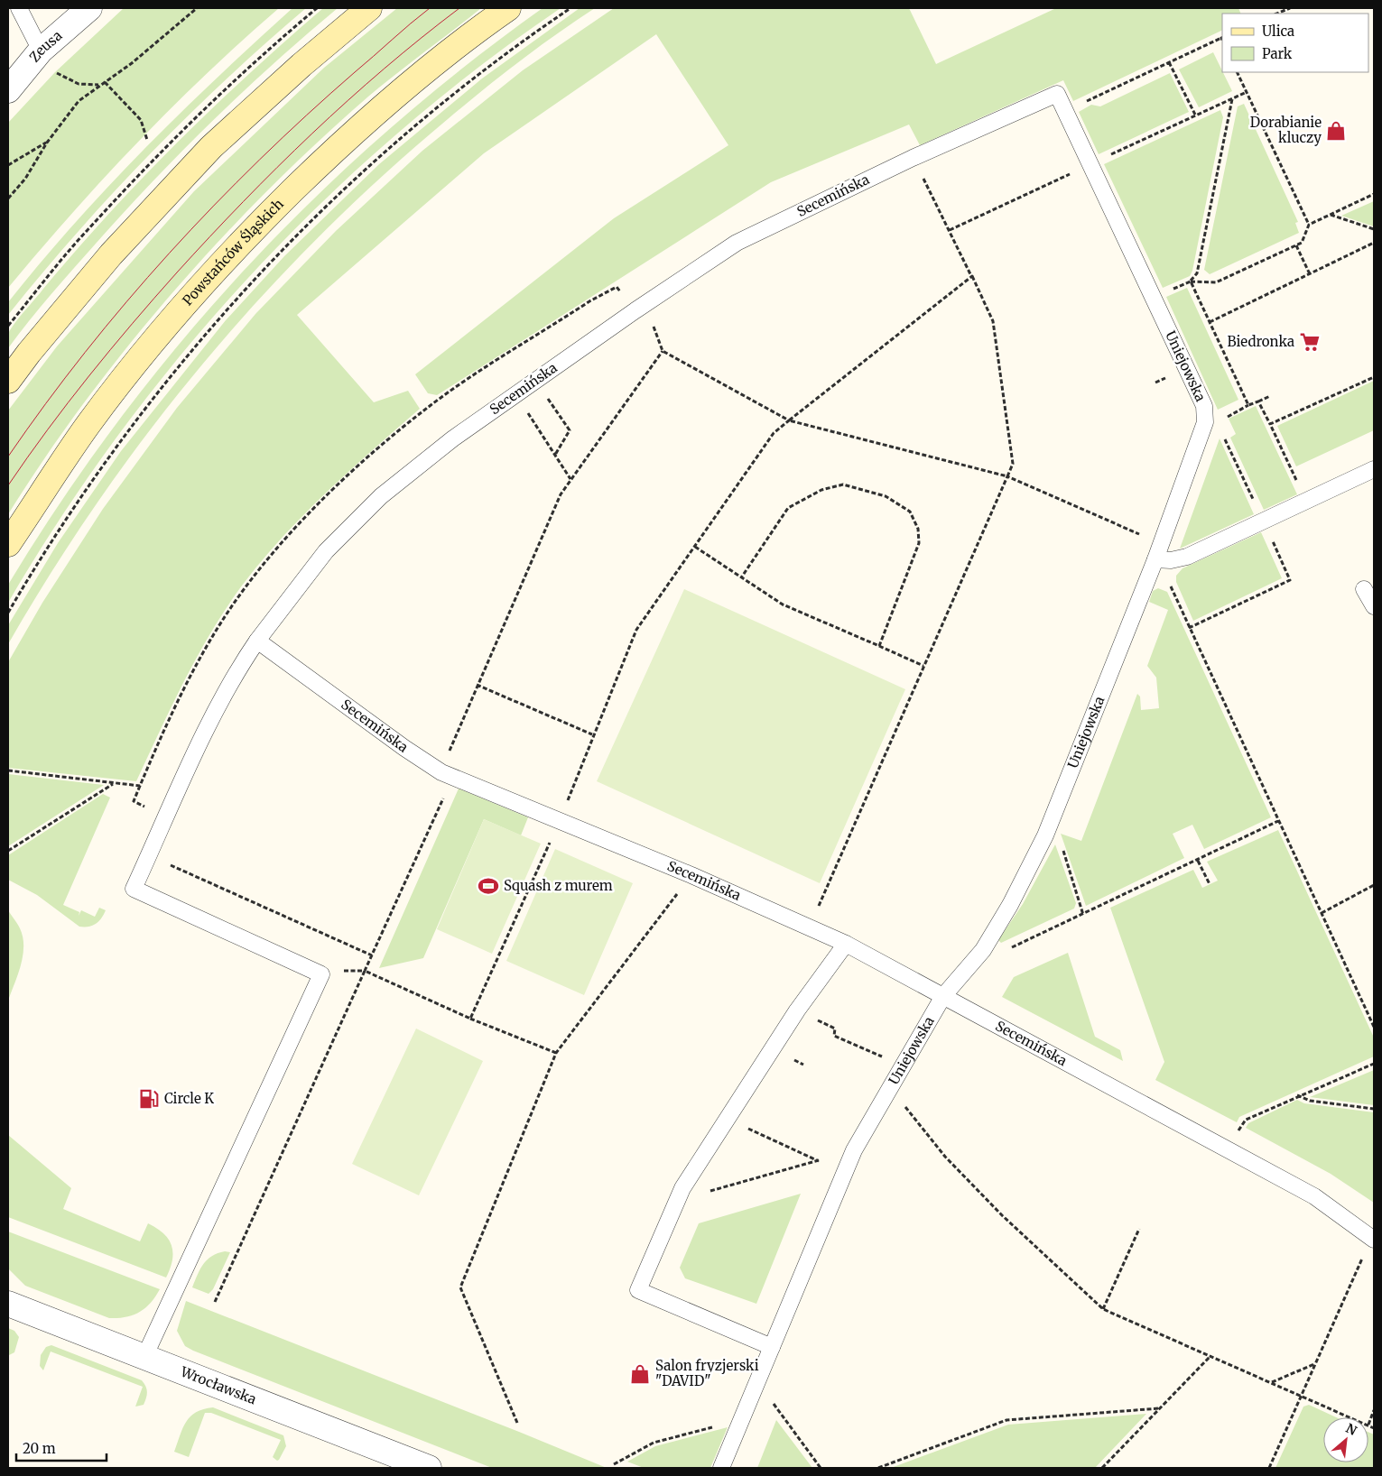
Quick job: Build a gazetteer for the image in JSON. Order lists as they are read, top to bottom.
{
  "streets": {
    "main road": ["Powstańców Śląskich"],
    "street": ["Zeusa", "Wrocławska"],
    "lane": ["Secemińska", "Uniejowska"]
  },
  "crossings": [
    ["Secemińska", "Uniejowska"]
  ],
  "places": {
    "shop": ["Dorabianie kluczy", "Salon fryzjerski \"DAVID\""],
    "supermarket": ["Biedronka"],
    "sports": ["Squash z murem"],
    "fuel station": ["Circle K"]
  },
  "legend": ["Ulica", "Park"],
  "scale_bar": "20 m",
  "north": "top right"
}
